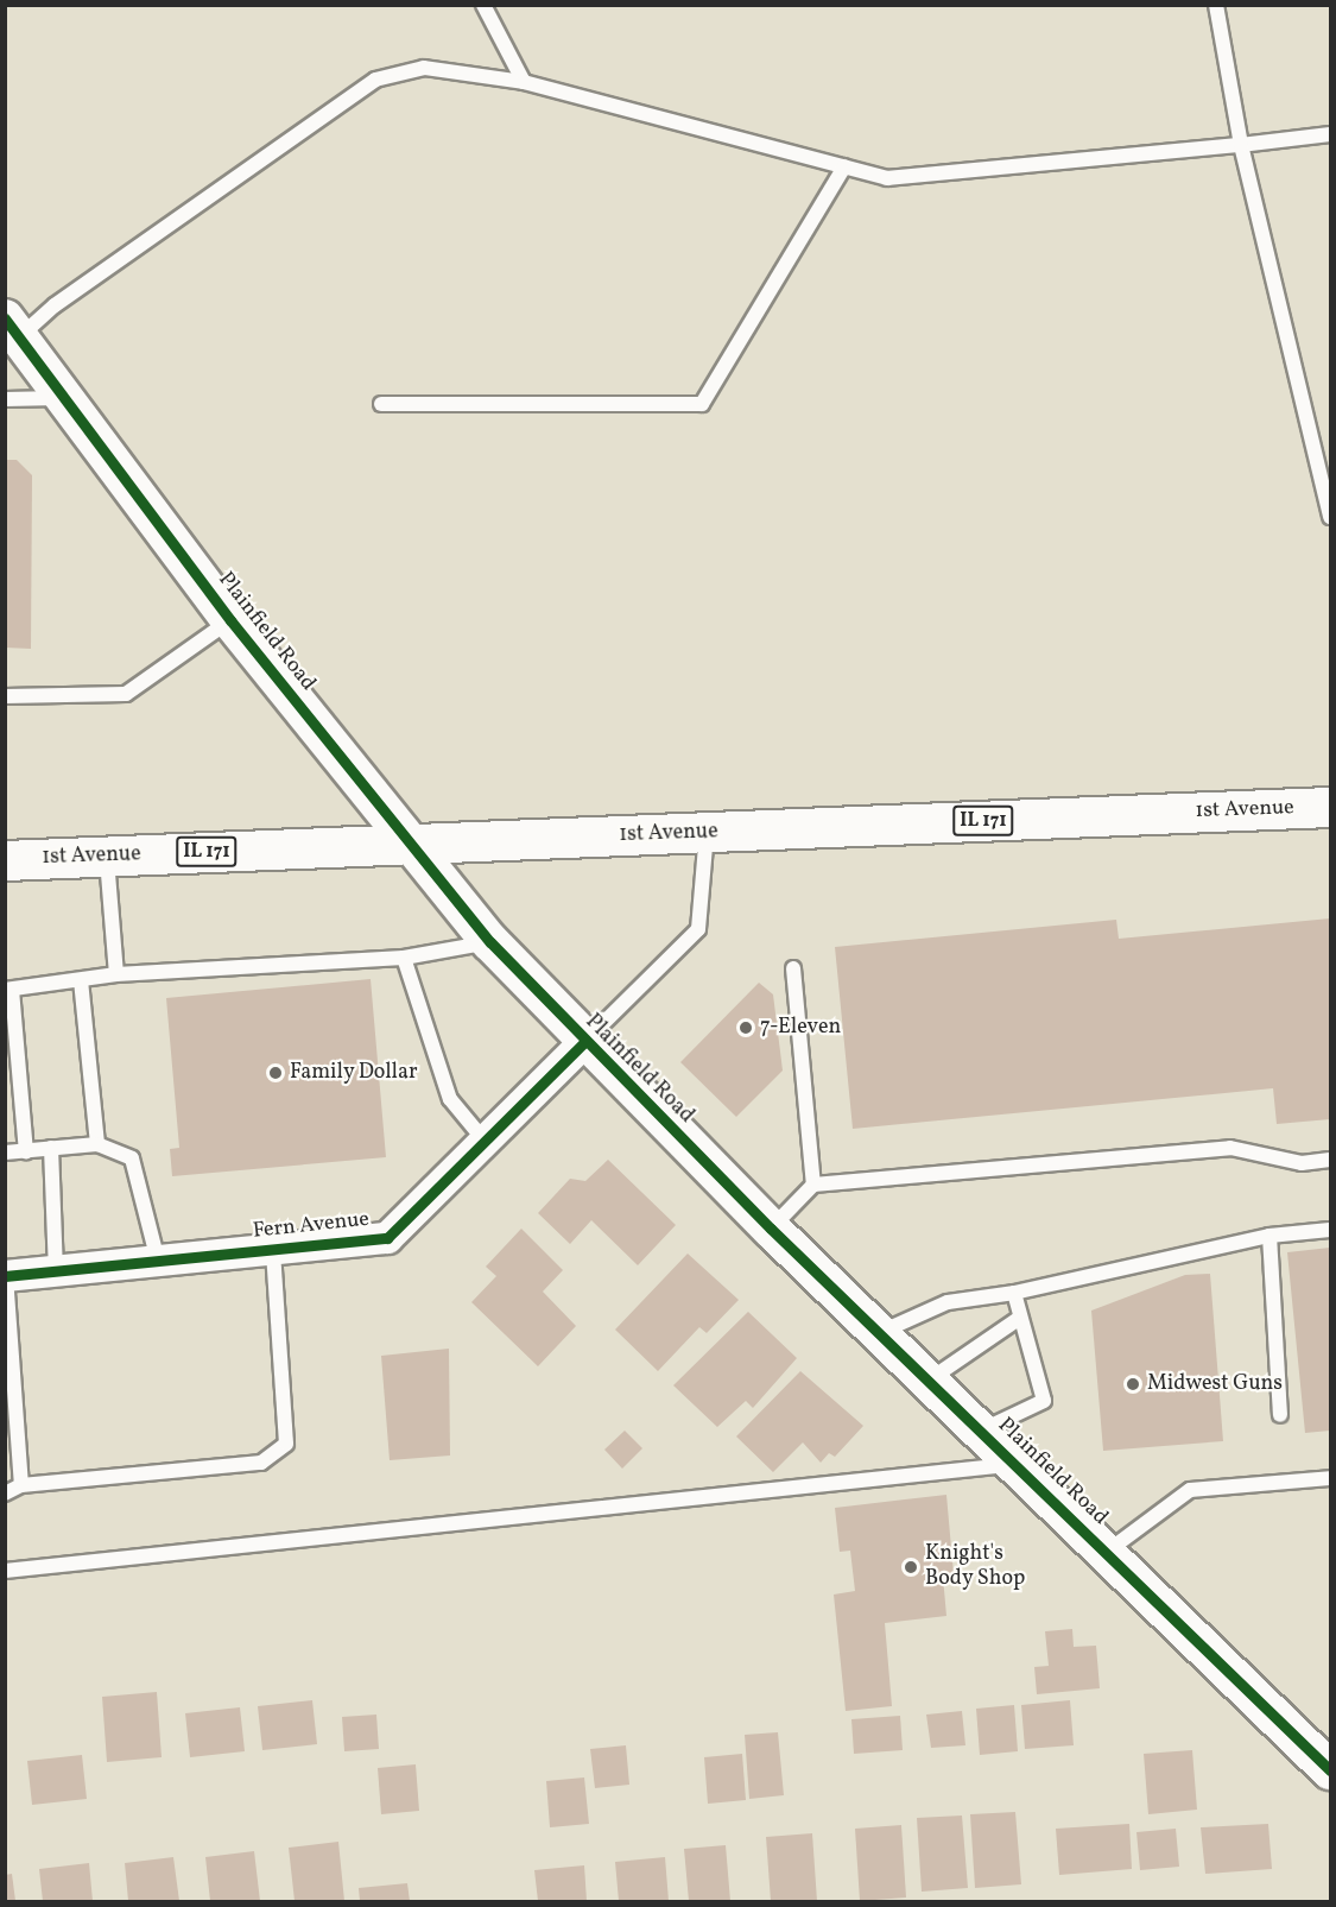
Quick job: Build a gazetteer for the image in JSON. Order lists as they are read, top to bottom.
{
  "streets": {
    "main road": ["1st Avenue", "IL 171"],
    "street": ["Plainfield Road", "Fern Avenue"]
  },
  "crossings": [
    ["Plainfield Road", "1st Avenue"],
    ["Plainfield Road", "Fern Avenue"]
  ],
  "places": [
    "7-Eleven",
    "Family Dollar",
    "Midwest Guns",
    "Knight's Body Shop"
  ]
}
